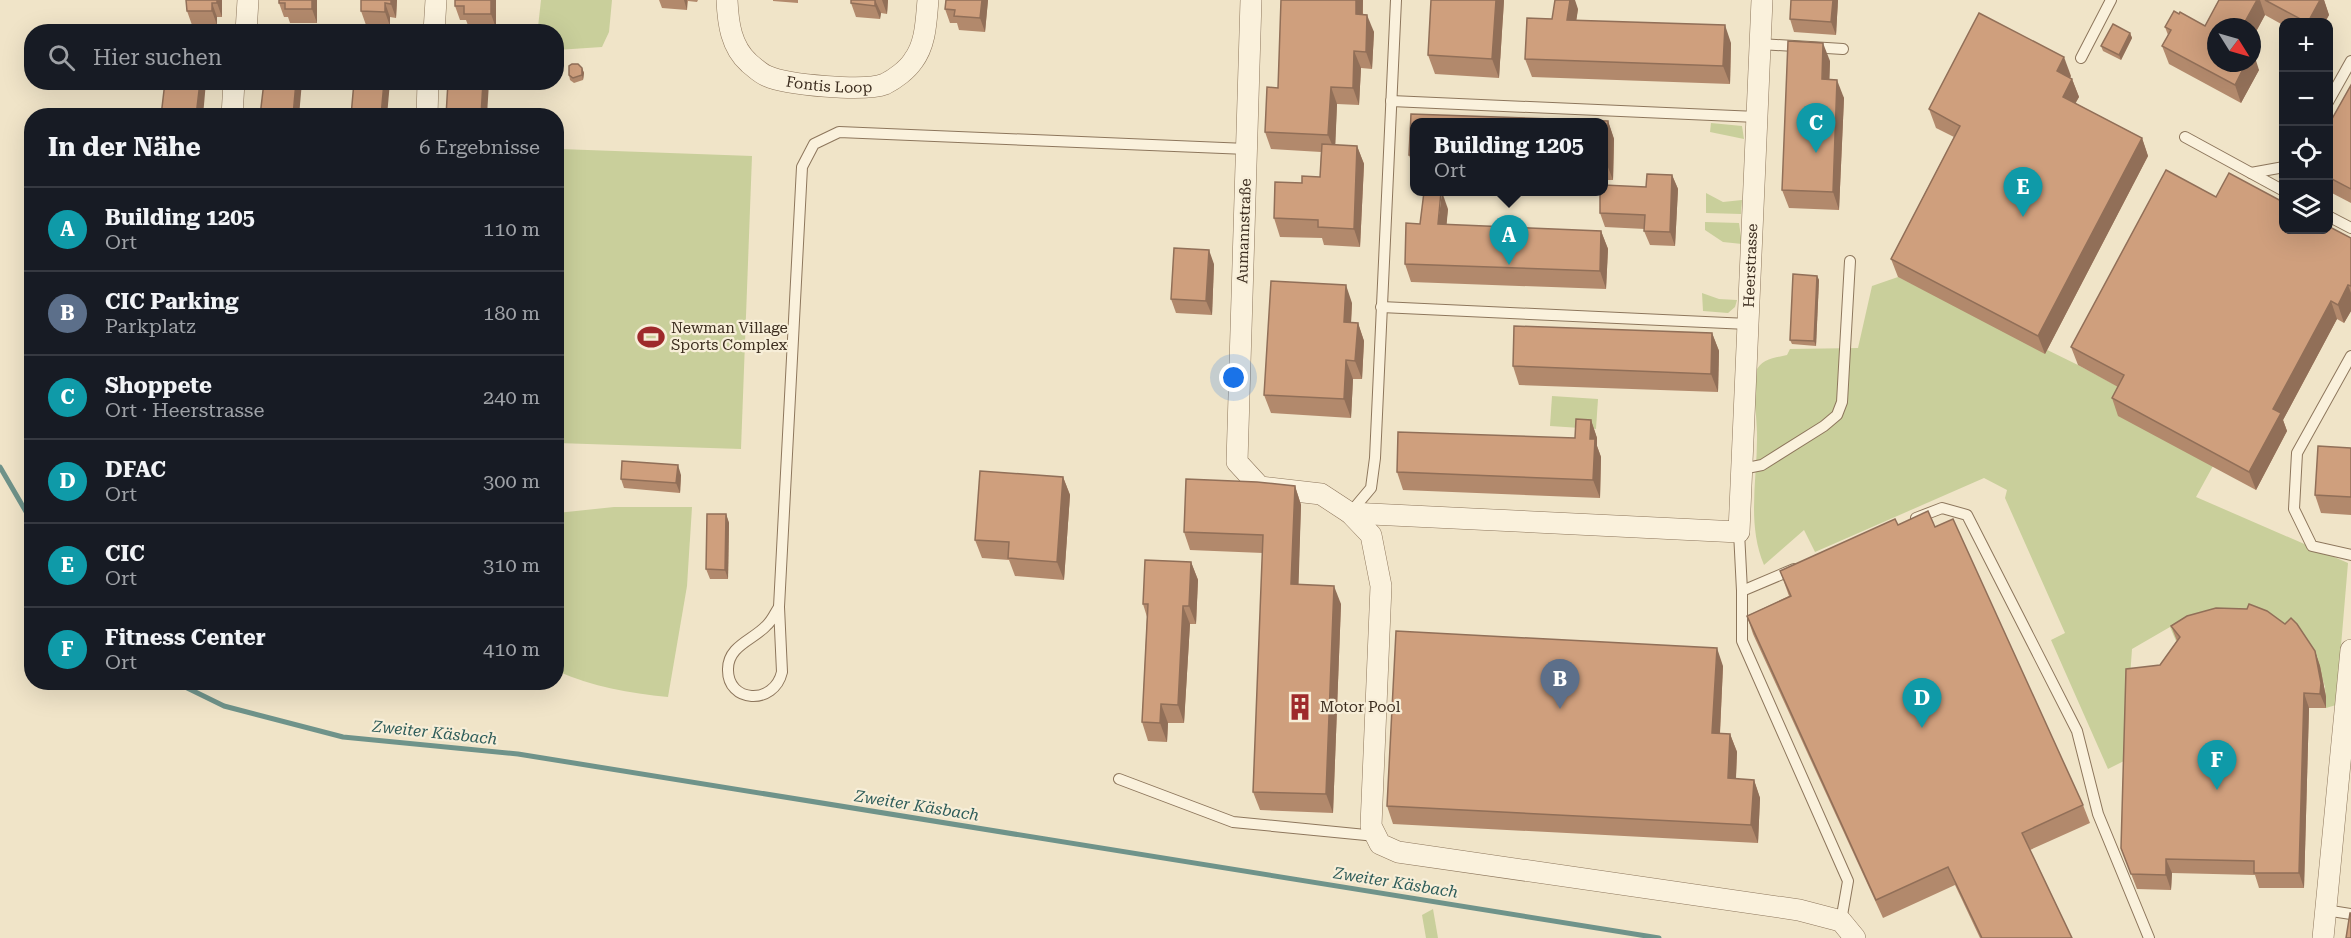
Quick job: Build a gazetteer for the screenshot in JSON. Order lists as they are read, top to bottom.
{
  "streets": {
    "street": ["Fontis Loop", "Aumannstraße", "Heerstrasse"]
  },
  "water": ["Zweiter Käsbach"],
  "places": {
    "sports": ["Newman Village Sports Complex"],
    "building": ["Motor Pool"]
  },
  "north": "bottom right",
  "page": {
    "map_buttons": ["+", "−"],
    "search": "Hier suchen",
    "pins": [
      "C",
      "E",
      "A",
      "B",
      "D",
      "F"
    ],
    "heading": ["In der Nähe", "6 Ergebnisse"],
    "popup": ["Building 1205", "Ort"],
    "list": [
      {
        "mark": "A",
        "name": "Building 1205",
        "note": "Ort",
        "value": "110 m"
      },
      {
        "mark": "B",
        "name": "CIC Parking",
        "note": "Parkplatz",
        "value": "180 m"
      },
      {
        "mark": "C",
        "name": "Shoppete",
        "note": "Ort · Heerstrasse",
        "value": "240 m"
      },
      {
        "mark": "D",
        "name": "DFAC",
        "note": "Ort",
        "value": "300 m"
      },
      {
        "mark": "E",
        "name": "CIC",
        "note": "Ort",
        "value": "310 m"
      },
      {
        "mark": "F",
        "name": "Fitness Center",
        "note": "Ort",
        "value": "410 m"
      }
    ]
  }
}
